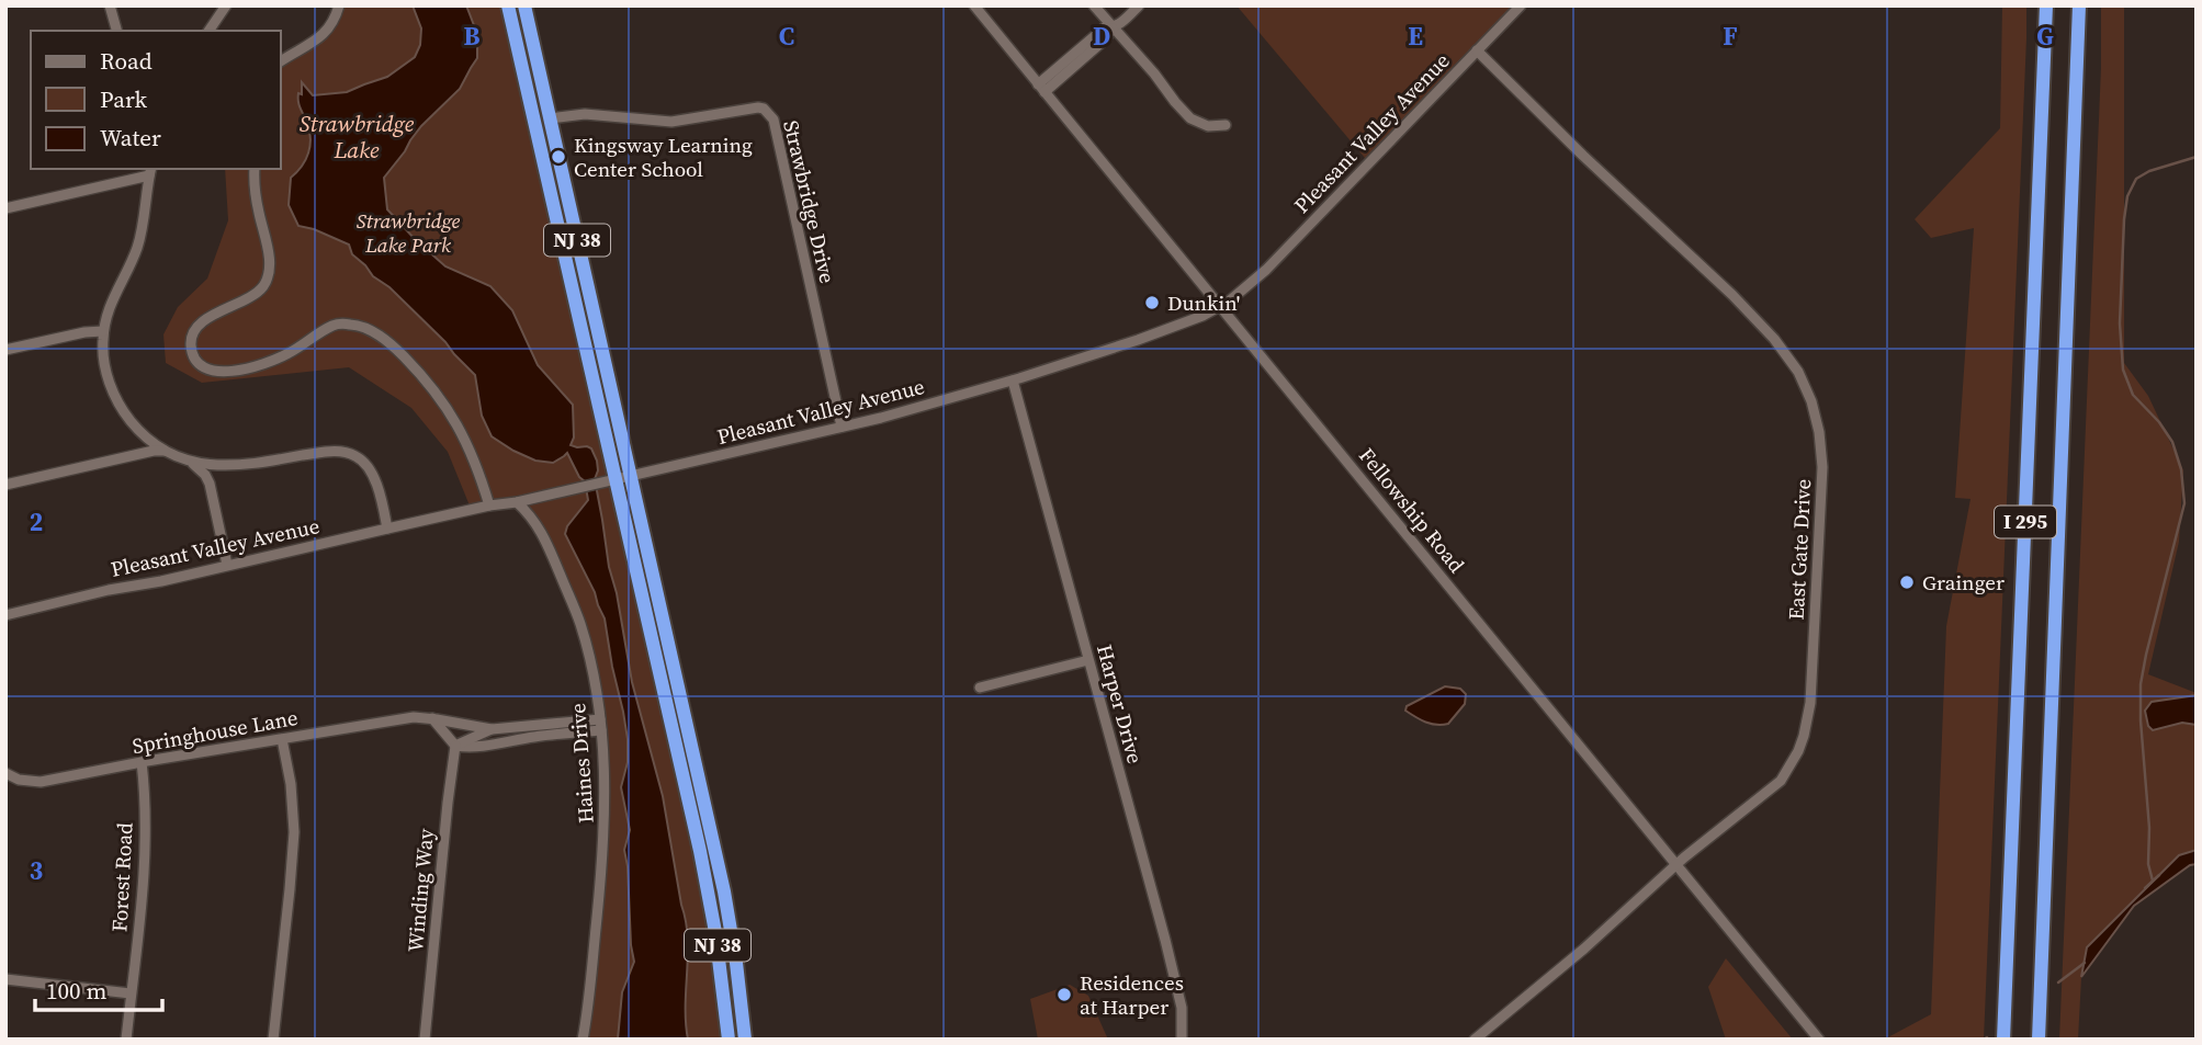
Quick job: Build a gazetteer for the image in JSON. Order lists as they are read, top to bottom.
{
  "streets": {
    "highway": ["NJ 38", "I 295"],
    "street": [
      "Pleasant Valley Avenue",
      "Strawbridge Drive",
      "Fellowship Road",
      "East Gate Drive",
      "Harper Drive",
      "Springhouse Lane",
      "Haines Drive",
      "Forest Road",
      "Winding Way"
    ]
  },
  "crossings": [
    ["Pleasant Valley Avenue", "Strawbridge Drive"],
    ["Pleasant Valley Avenue", "NJ 38"],
    ["Pleasant Valley Avenue", "Fellowship Road"],
    ["Pleasant Valley Avenue", "East Gate Drive"],
    ["Pleasant Valley Avenue", "Harper Drive"],
    ["Pleasant Valley Avenue", "Haines Drive"],
    ["Strawbridge Drive", "NJ 38"],
    ["Fellowship Road", "East Gate Drive"],
    ["Springhouse Lane", "Haines Drive"],
    ["Springhouse Lane", "Forest Road"],
    ["Springhouse Lane", "Winding Way"]
  ],
  "water": ["Strawbridge Lake"],
  "parks": ["Strawbridge Lake Park"],
  "places": [
    "Kingsway Learning Center School",
    "Dunkin'",
    "Grainger",
    "Residences at Harper"
  ],
  "legend": ["Road", "Park", "Water"],
  "scale_bar": "100 m",
  "grid": {
    "columns": [
      "B",
      "C",
      "D",
      "E",
      "F",
      "G"
    ],
    "rows": ["2", "3"]
  }
}
